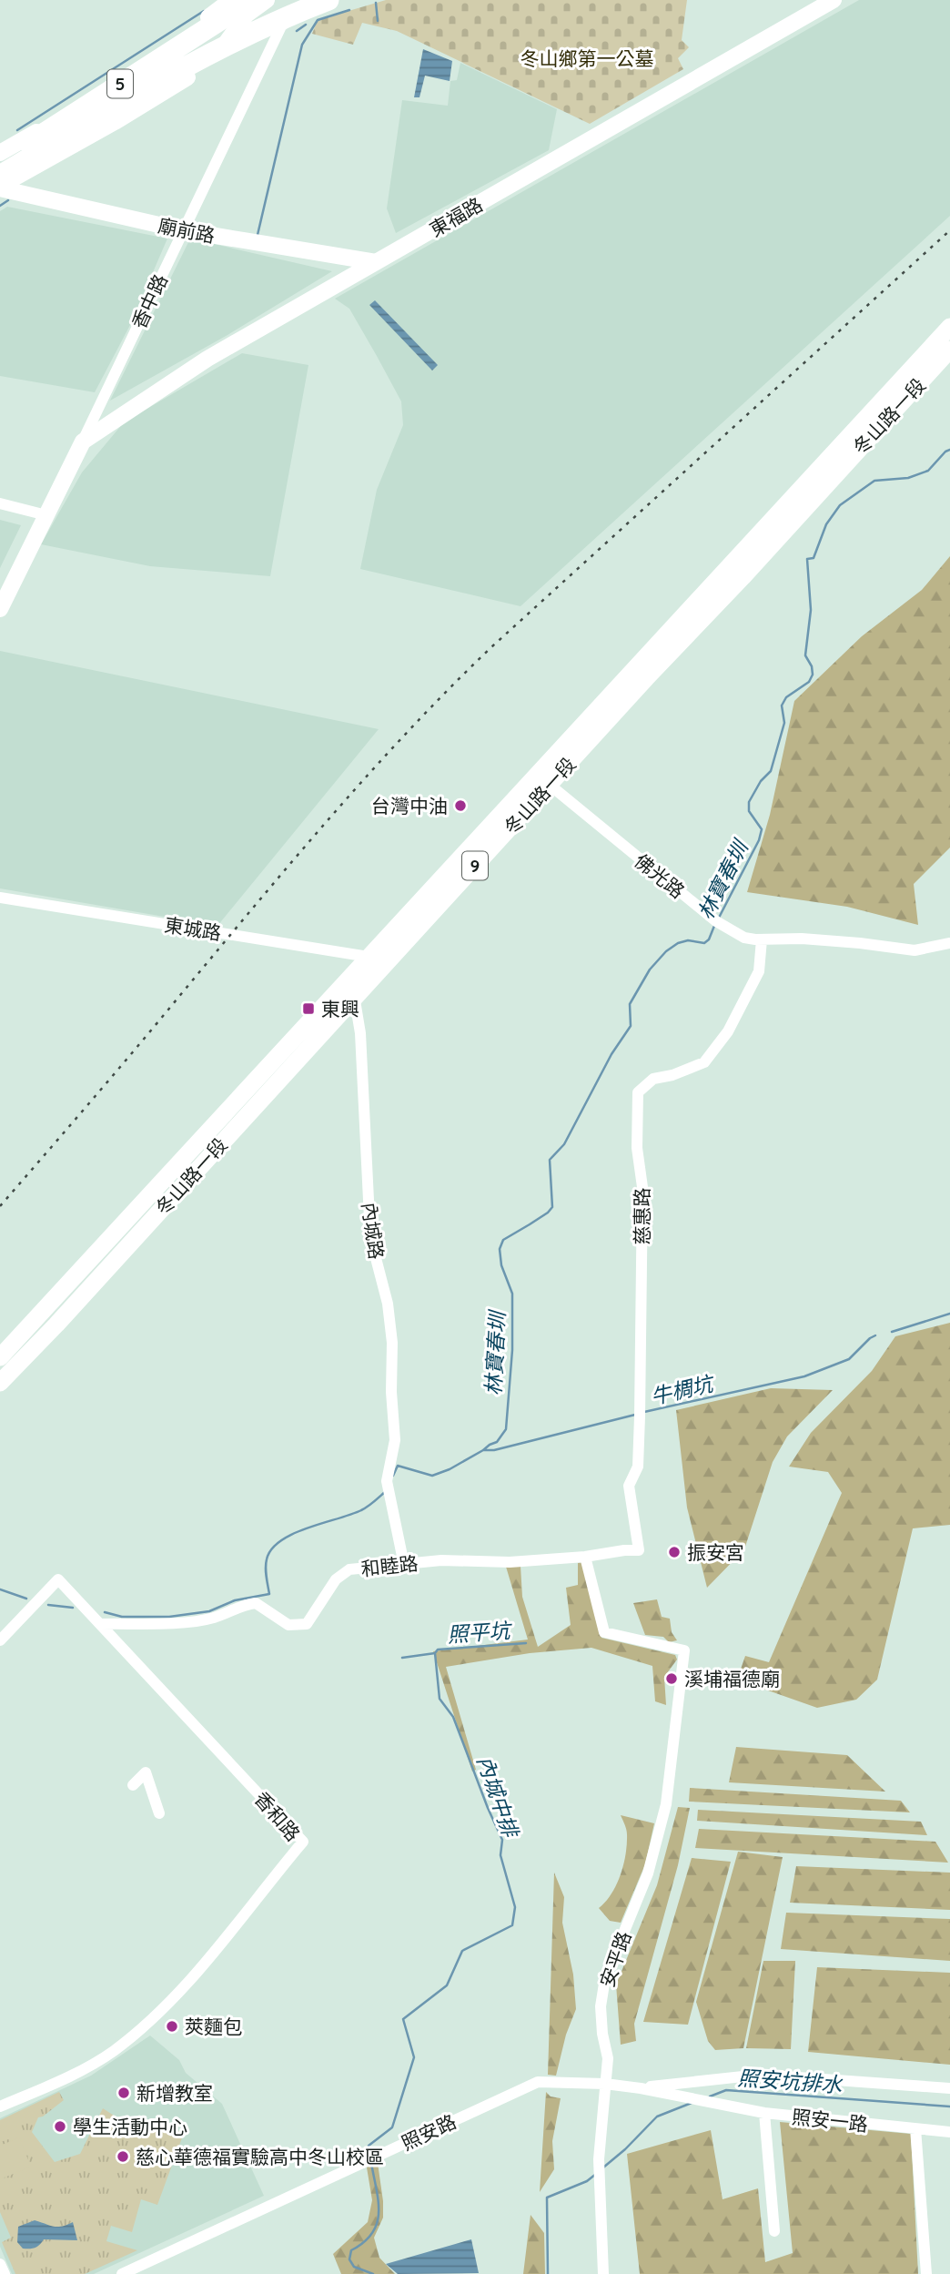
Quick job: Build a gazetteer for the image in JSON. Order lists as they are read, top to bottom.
{
  "streets": {
    "highway": ["5"],
    "main road": ["冬山路一段", "9"],
    "street": [
      "東福路",
      "廟前路",
      "香中路",
      "佛光路",
      "東城路",
      "慈惠路",
      "內城路",
      "和睦路",
      "香和路",
      "安平路",
      "照安一路",
      "照安路"
    ]
  },
  "crossings": [
    ["東福路", "廟前路"],
    ["東福路", "香中路"],
    ["廟前路", "香中路"],
    ["冬山路一段", "佛光路"],
    ["冬山路一段", "東城路"],
    ["冬山路一段", "內城路"],
    ["佛光路", "慈惠路"],
    ["慈惠路", "和睦路"],
    ["內城路", "和睦路"],
    ["和睦路", "香和路"],
    ["和睦路", "安平路"],
    ["安平路", "照安路"],
    ["照安一路", "照安路"]
  ],
  "water": [
    "林寶春圳",
    "牛椆坑",
    "照平坑",
    "內城中排",
    "照安坑排水"
  ],
  "parks": ["冬山鄉第一公墓"],
  "places": {
    "other": [
      "台灣中油",
      "振安宮",
      "溪埔福德廟",
      "莢麵包",
      "新增教室",
      "學生活動中心",
      "慈心華德福實驗高中冬山校區"
    ],
    "transit": ["東興"]
  }
}
